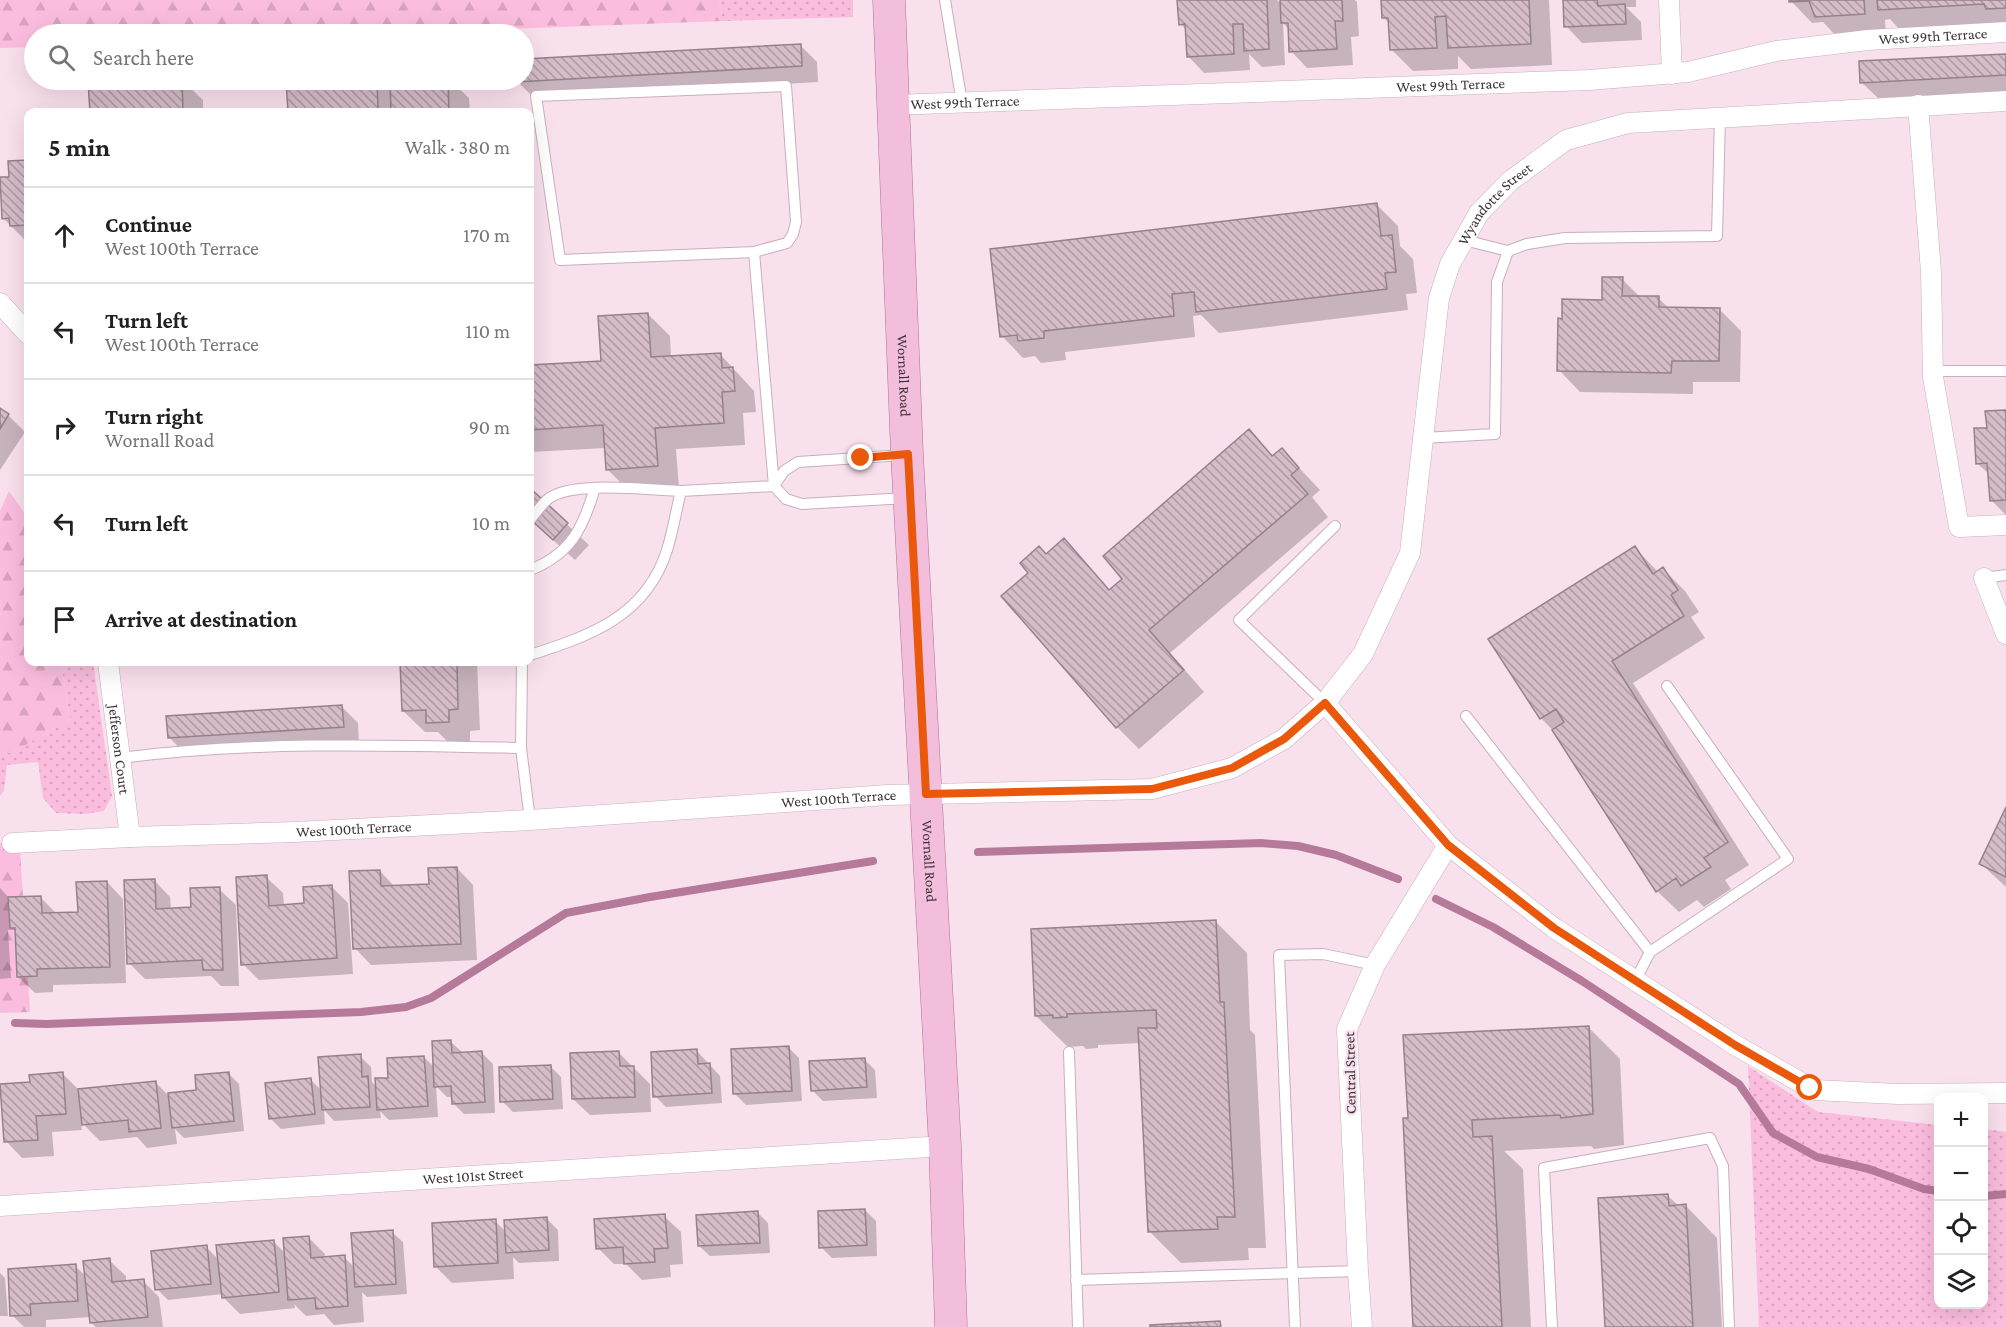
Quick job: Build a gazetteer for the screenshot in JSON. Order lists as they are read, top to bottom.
{
  "streets": {
    "main road": ["Wornall Road"],
    "street": [
      "West 99th Terrace",
      "Wyandotte Street",
      "Jefferson Court",
      "West 100th Terrace",
      "Central Street",
      "West 101st Street"
    ]
  },
  "crossings": [
    ["West 99th Terrace", "Wornall Road"],
    ["Wyandotte Street", "West 100th Terrace"],
    ["Wornall Road", "West 100th Terrace"],
    ["Wornall Road", "West 101st Street"],
    ["Jefferson Court", "West 100th Terrace"]
  ],
  "page": {
    "search": "Search here",
    "heading": ["5 min", "Walk · 380 m"],
    "list": [
      ["Continue", "West 100th Terrace", "170 m"],
      ["Turn left", "West 100th Terrace", "110 m"],
      ["Turn right", "Wornall Road", "90 m"],
      ["Turn left", "10 m"],
      "Arrive at destination"
    ],
    "map_buttons": ["+", "−"]
  }
}
